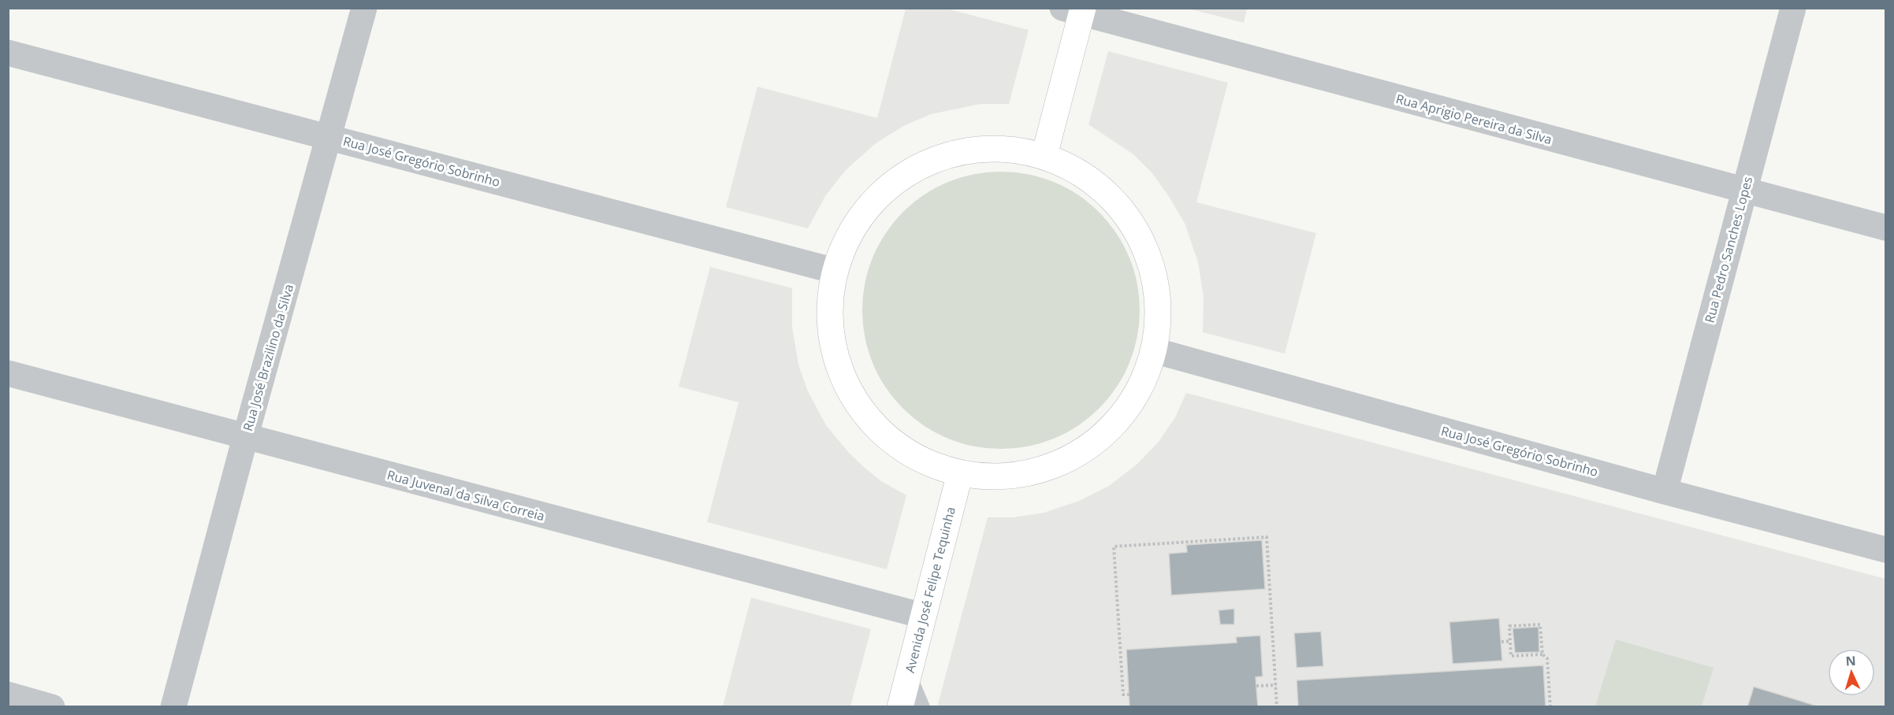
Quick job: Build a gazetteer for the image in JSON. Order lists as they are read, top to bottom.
{
  "streets": {
    "street": [
      "Rua Aprigio Pereira da Silva",
      "Rua José Gregório Sobrinho",
      "Rua Pedro Sanches Lopes",
      "Rua José Brazilino da Silva",
      "Rua Juvenal da Silva Correia",
      "Avenida José Felipe Tequinha"
    ]
  },
  "crossings": [
    ["Rua Aprigio Pereira da Silva", "Rua Pedro Sanches Lopes"],
    ["Rua José Gregório Sobrinho", "Rua Pedro Sanches Lopes"],
    ["Rua José Gregório Sobrinho", "Rua José Brazilino da Silva"],
    ["Rua José Brazilino da Silva", "Rua Juvenal da Silva Correia"],
    ["Rua Juvenal da Silva Correia", "Avenida José Felipe Tequinha"]
  ],
  "north": "top"
}
